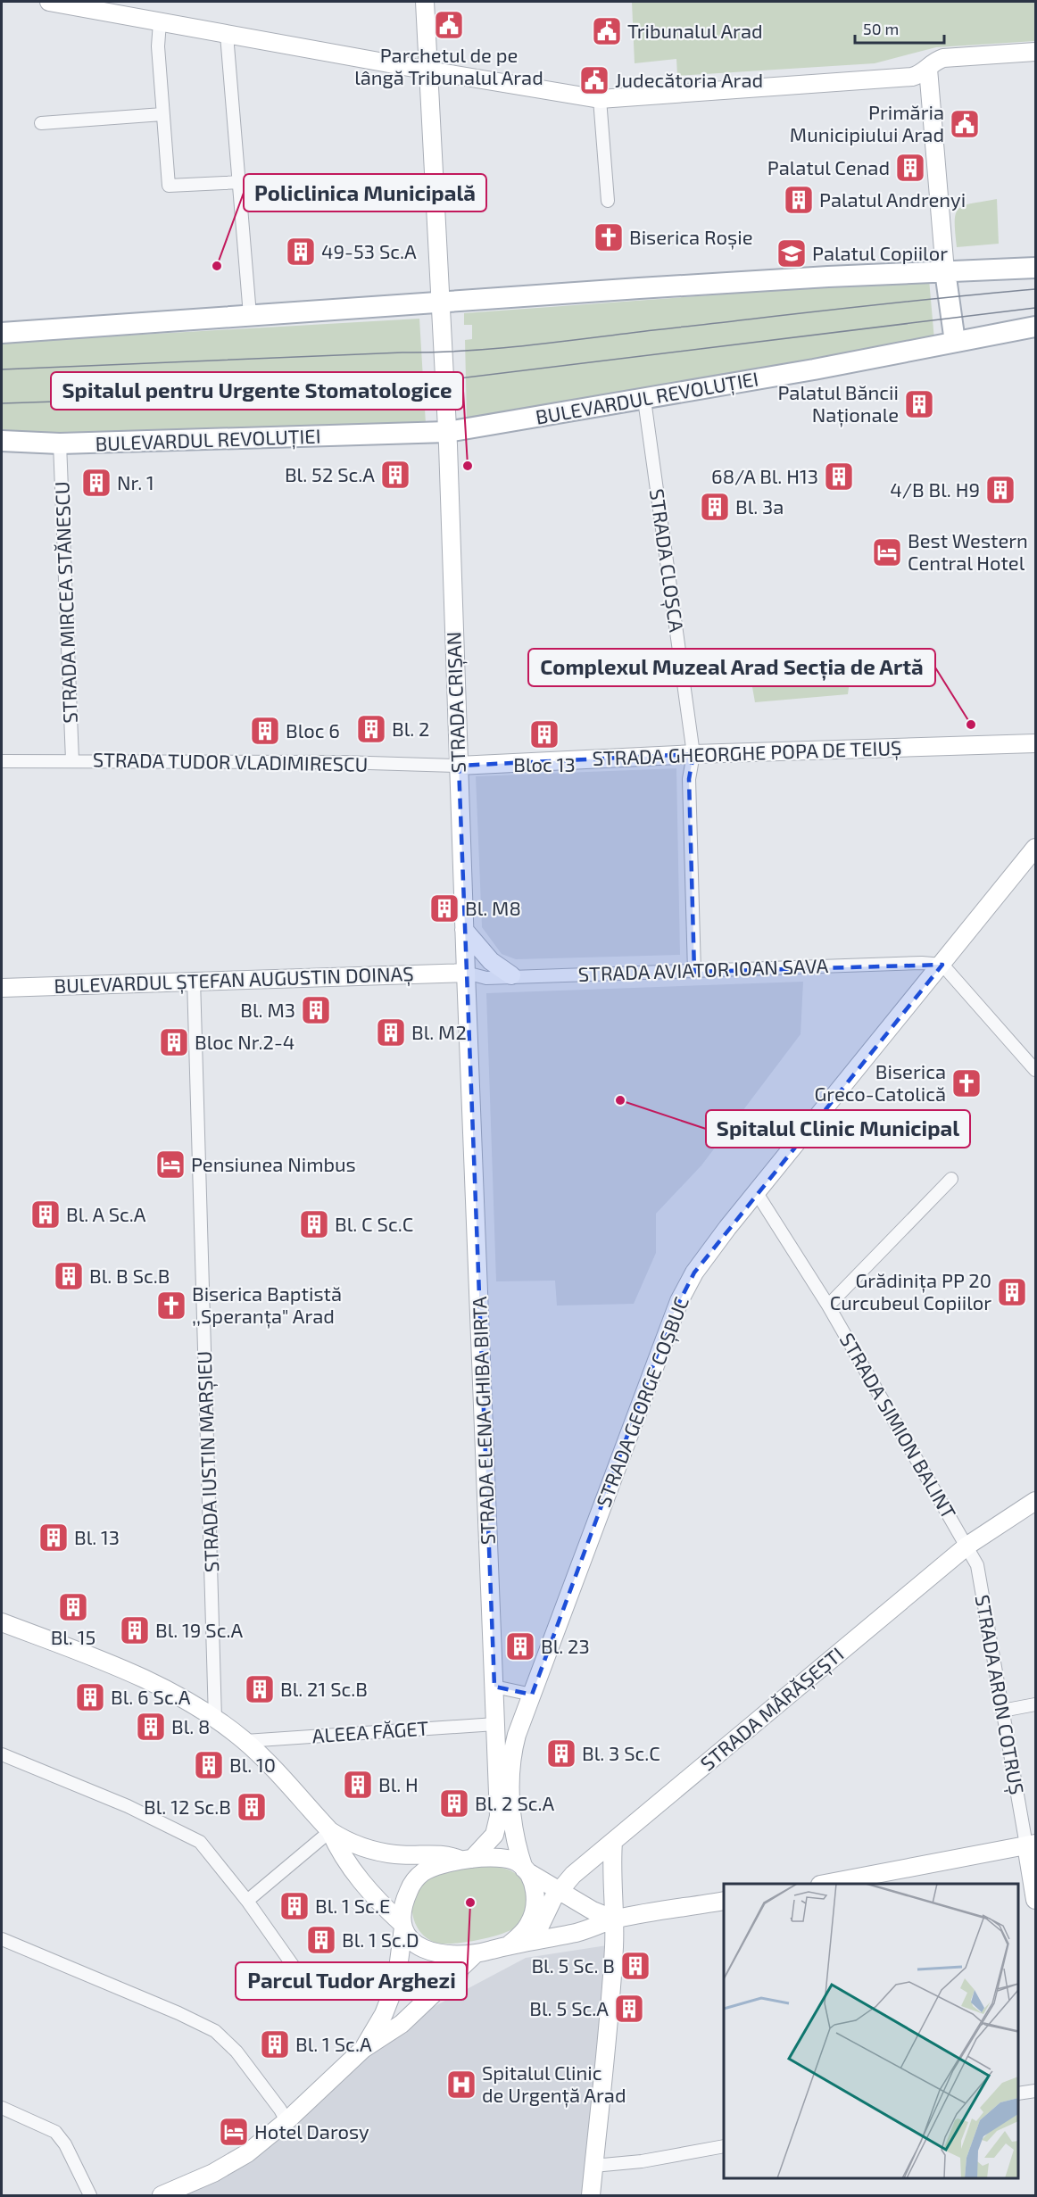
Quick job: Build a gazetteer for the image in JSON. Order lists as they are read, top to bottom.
{
  "streets": {
    "main road": [
      "BULEVARDUL REVOLUȚIEI",
      "STRADA CRIȘAN",
      "STRADA GHEORGHE POPA DE TEIUȘ",
      "BULEVARDUL ȘTEFAN AUGUSTIN DOINAȘ",
      "STRADA GEORGE COȘBUC",
      "STRADA ELENA GHIBA BIRTA",
      "STRADA MĂRĂȘEȘTI"
    ],
    "street": [
      "STRADA CLOȘCA",
      "STRADA MIRCEA STĂNESCU",
      "STRADA TUDOR VLADIMIRESCU",
      "STRADA AVIATOR IOAN SAVA",
      "STRADA SIMION BALINT",
      "STRADA IUSTIN MARȘIEU",
      "STRADA ARON COTRUȘ",
      "ALEEA FĂGET"
    ]
  },
  "crossings": [
    ["BULEVARDUL REVOLUȚIEI", "STRADA CLOȘCA"],
    ["BULEVARDUL REVOLUȚIEI", "STRADA MIRCEA STĂNESCU"],
    ["BULEVARDUL REVOLUȚIEI", "STRADA CRIȘAN"],
    ["STRADA CLOȘCA", "STRADA GHEORGHE POPA DE TEIUȘ"],
    ["STRADA CLOȘCA", "STRADA AVIATOR IOAN SAVA"],
    ["STRADA MIRCEA STĂNESCU", "STRADA TUDOR VLADIMIRESCU"],
    ["STRADA CRIȘAN", "STRADA GHEORGHE POPA DE TEIUȘ"],
    ["STRADA CRIȘAN", "STRADA TUDOR VLADIMIRESCU"],
    ["STRADA CRIȘAN", "STRADA AVIATOR IOAN SAVA"],
    ["STRADA CRIȘAN", "BULEVARDUL ȘTEFAN AUGUSTIN DOINAȘ"],
    ["STRADA CRIȘAN", "STRADA ELENA GHIBA BIRTA"],
    ["STRADA GHEORGHE POPA DE TEIUȘ", "STRADA TUDOR VLADIMIRESCU"],
    ["STRADA AVIATOR IOAN SAVA", "BULEVARDUL ȘTEFAN AUGUSTIN DOINAȘ"],
    ["STRADA AVIATOR IOAN SAVA", "STRADA GEORGE COȘBUC"],
    ["STRADA AVIATOR IOAN SAVA", "STRADA ELENA GHIBA BIRTA"],
    ["BULEVARDUL ȘTEFAN AUGUSTIN DOINAȘ", "STRADA ELENA GHIBA BIRTA"],
    ["BULEVARDUL ȘTEFAN AUGUSTIN DOINAȘ", "STRADA IUSTIN MARȘIEU"],
    ["STRADA GEORGE COȘBUC", "STRADA ELENA GHIBA BIRTA"],
    ["STRADA GEORGE COȘBUC", "STRADA SIMION BALINT"],
    ["STRADA ELENA GHIBA BIRTA", "ALEEA FĂGET"],
    ["STRADA SIMION BALINT", "STRADA ARON COTRUȘ"],
    ["STRADA SIMION BALINT", "STRADA MĂRĂȘEȘTI"],
    ["STRADA ARON COTRUȘ", "STRADA MĂRĂȘEȘTI"]
  ],
  "places": {
    "public building": [
      "Parchetul de pe lângă Tribunalul Arad",
      "Tribunalul Arad",
      "Judecătoria Arad",
      "Primăria Municipiului Arad"
    ],
    "building": [
      "Palatul Cenad",
      "Palatul Andrenyi",
      "49-53 Sc.A",
      "Palatul Băncii Naționale",
      "Bl. 52 Sc.A",
      "68/A Bl. H13",
      "Nr. 1",
      "4/B Bl. H9",
      "Bl. 3a",
      "Bl. 2",
      "Bloc 6",
      "Bloc 13",
      "Bl. M8",
      "Bl. M3",
      "Bl. M2",
      "Bloc Nr.2-4",
      "Bl. A Sc.A",
      "Bl. C Sc.C",
      "Bl. B Sc.B",
      "Grădinița PP 20 Curcubeul Copiilor",
      "Bl. 13",
      "Bl. 15",
      "Bl. 19 Sc.A",
      "Bl. 23",
      "Bl. 21 Sc.B",
      "Bl. 6 Sc.A",
      "Bl. 8",
      "Bl. 3 Sc.C",
      "Bl. 10",
      "Bl. H",
      "Bl. 2 Sc.A",
      "Bl. 12 Sc.B",
      "Bl. 1 Sc.E",
      "Bl. 1 Sc.D",
      "Bl. 5 Sc. B",
      "Bl. 5 Sc.A",
      "Bl. 1 Sc.A"
    ],
    "church": ["Biserica Roșie", "Biserica Greco-Catolică", "Biserica Baptistă ,,Speranța\" Arad"],
    "school or university": ["Palatul Copiilor"],
    "other": [
      "Policlinica Municipală",
      "Spitalul pentru Urgente Stomatologice",
      "Complexul Muzeal Arad Secția de Artă",
      "Spitalul Clinic Municipal",
      "Parcul Tudor Arghezi"
    ],
    "hotel": ["Best Western Central Hotel", "Pensiunea Nimbus", "Hotel Darosy"],
    "hospital": ["Spitalul Clinic de Urgență Arad"]
  },
  "scale_bar": "50 m"
}
